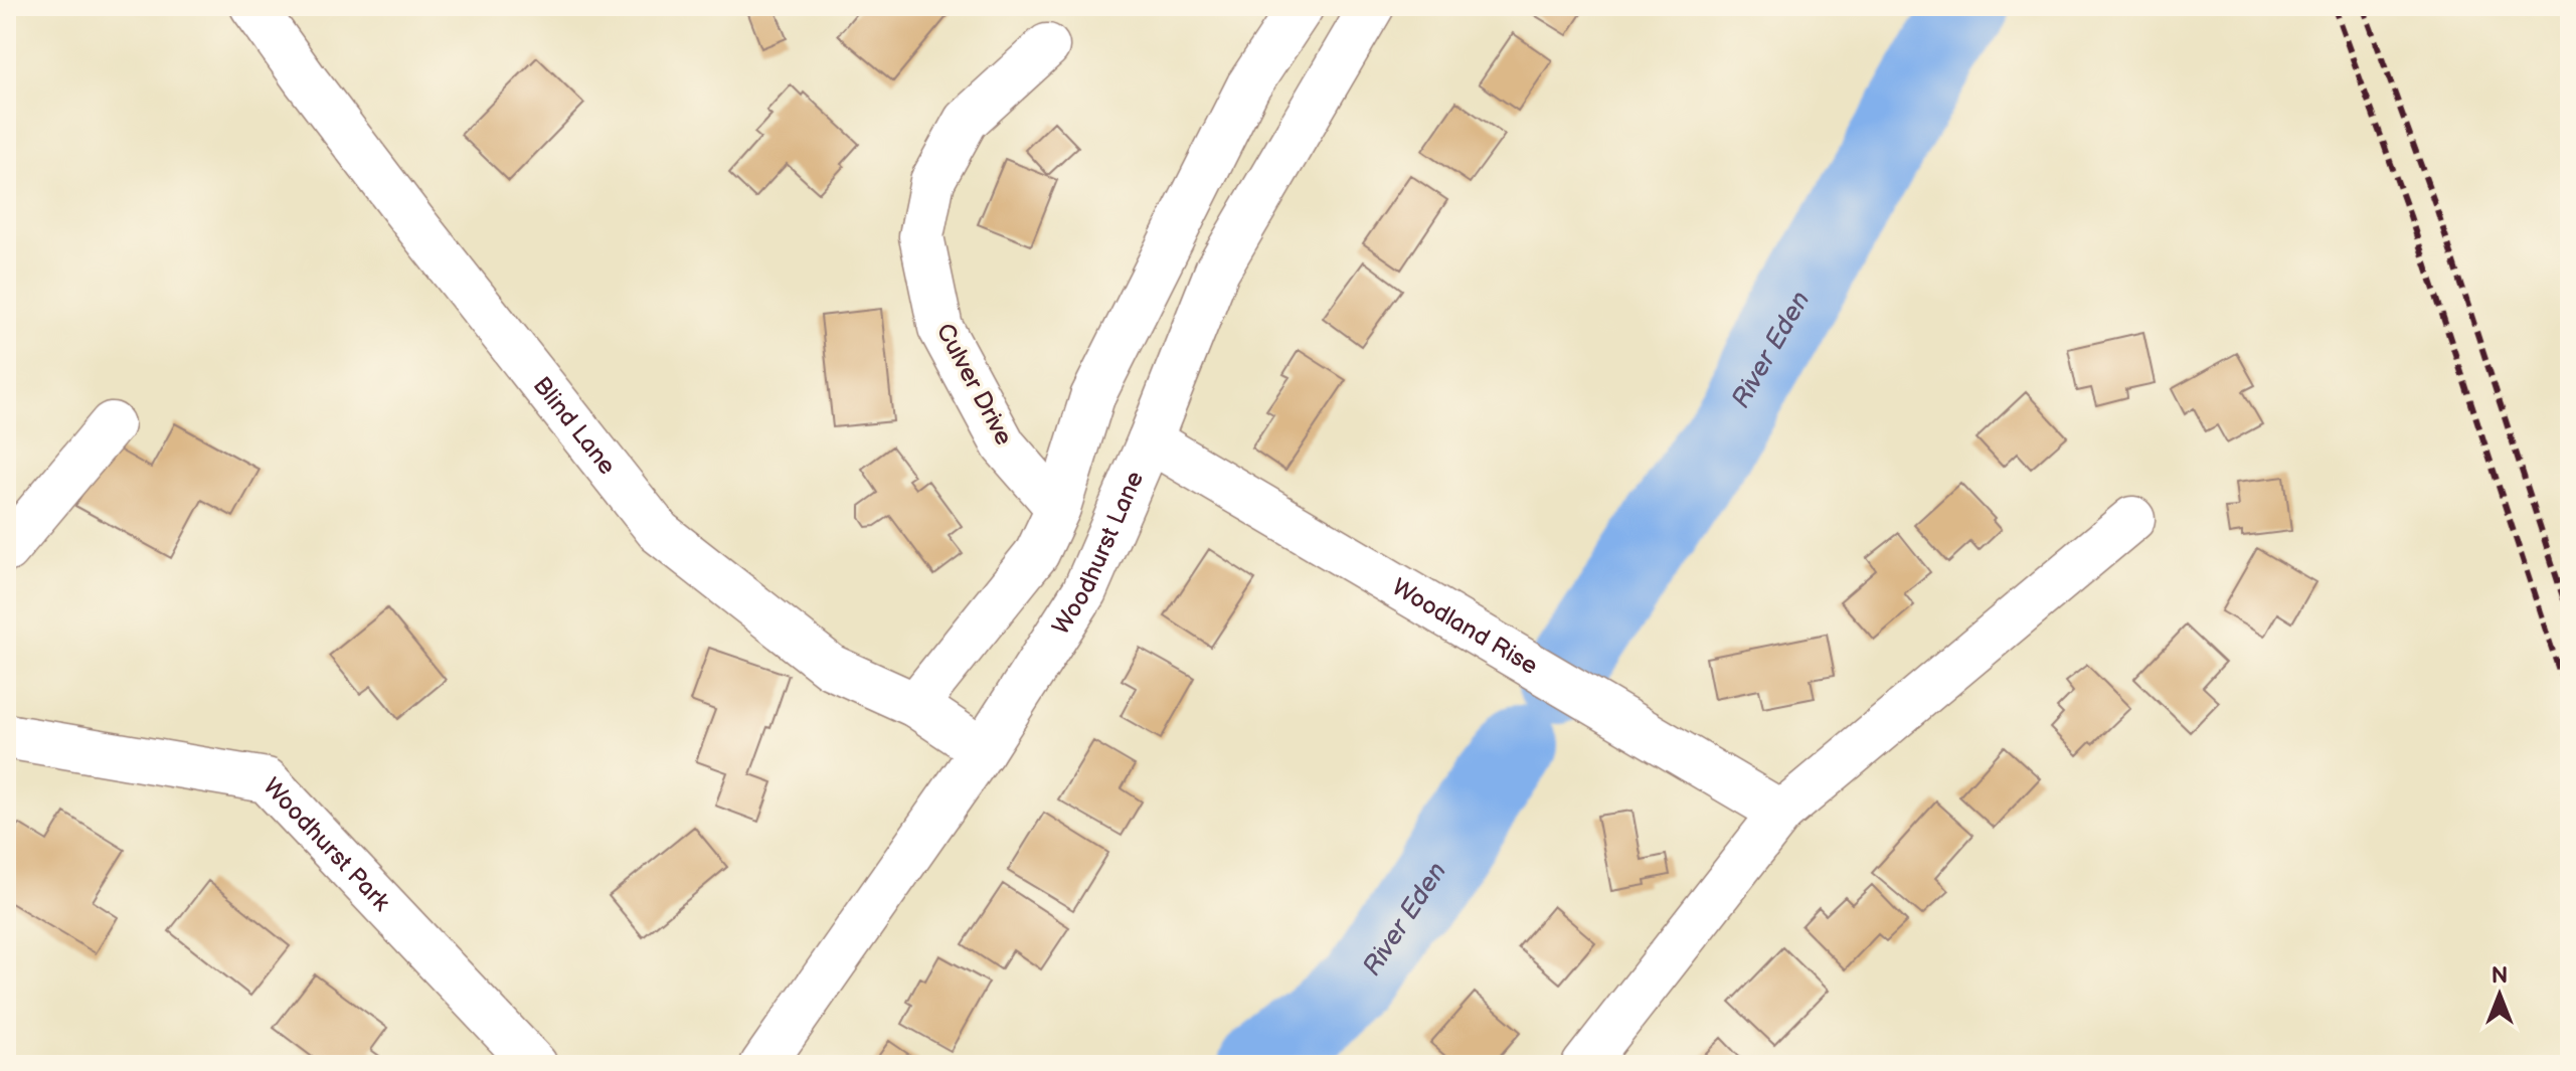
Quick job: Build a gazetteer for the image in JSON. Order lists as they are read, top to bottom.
{
  "streets": {
    "street": [
      "Culver Drive",
      "Blind Lane",
      "Woodhurst Lane",
      "Woodland Rise",
      "Woodhurst Park"
    ]
  },
  "crossings": [
    ["Blind Lane", "Woodhurst Lane"],
    ["Woodhurst Lane", "Woodland Rise"]
  ],
  "water": ["River Eden"],
  "north": "top"
}
